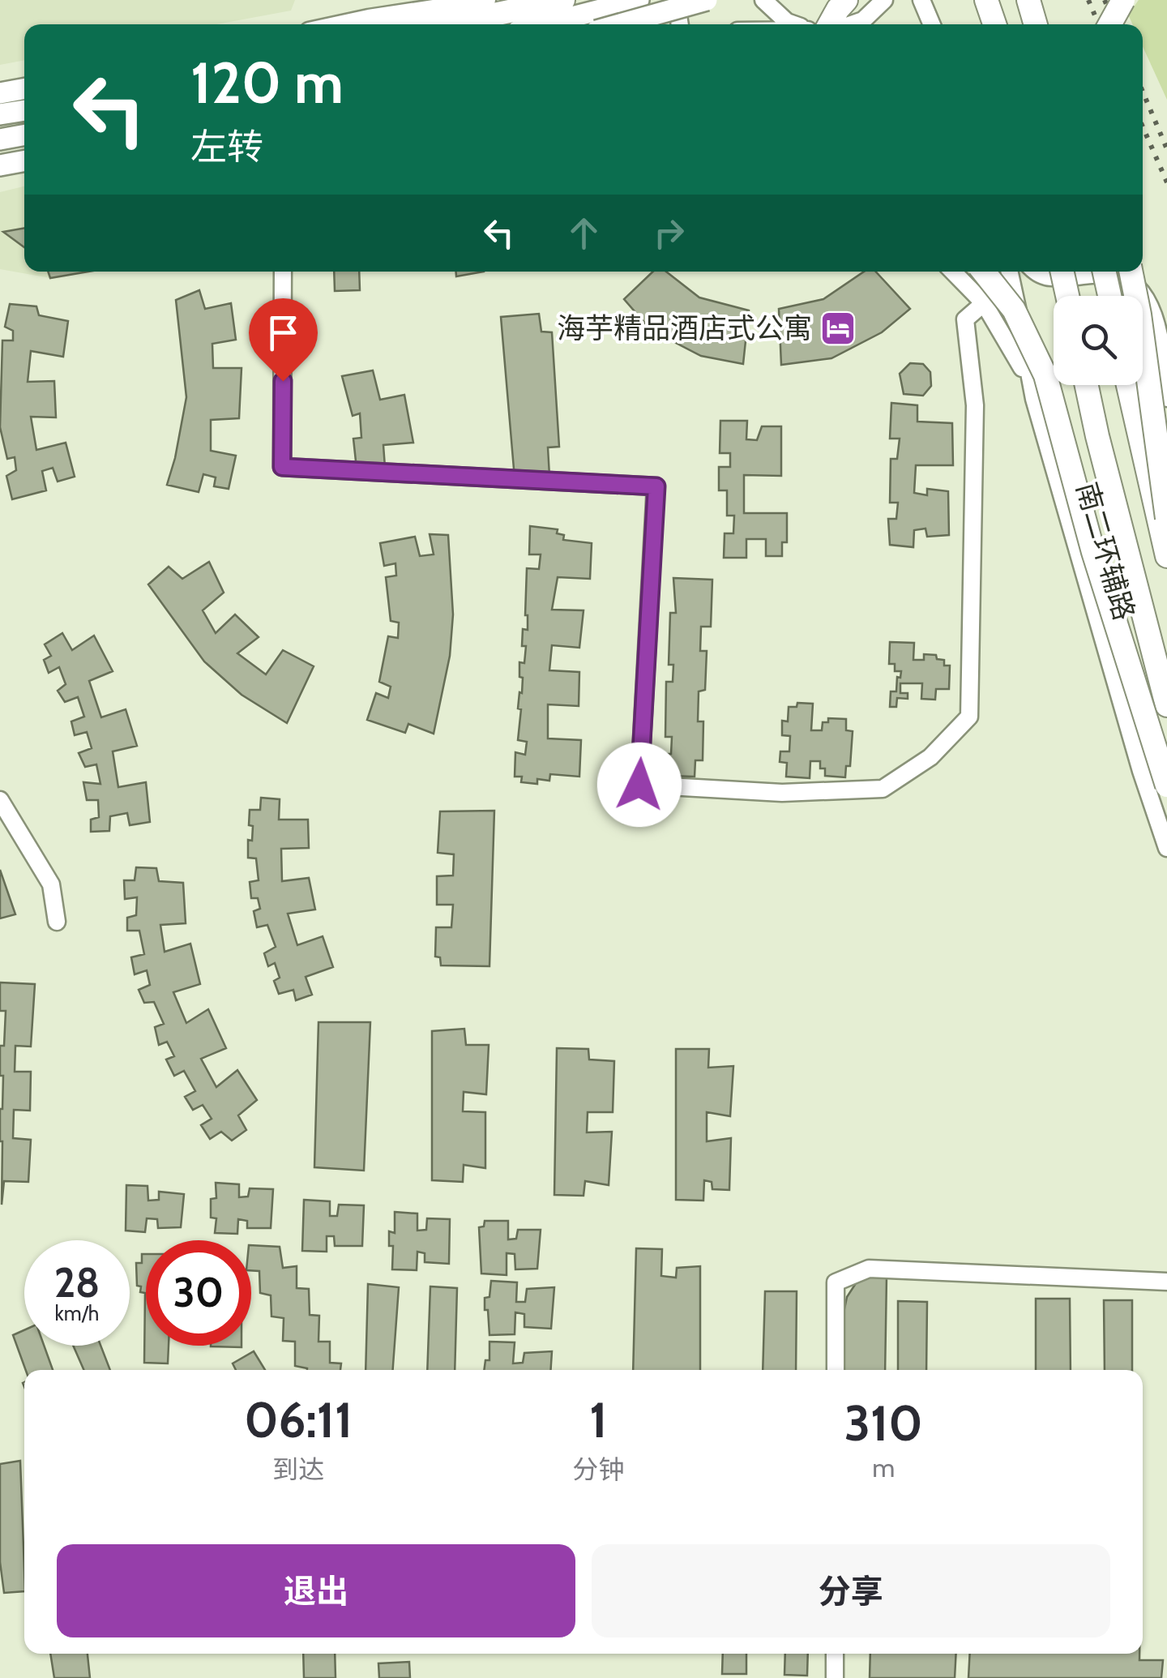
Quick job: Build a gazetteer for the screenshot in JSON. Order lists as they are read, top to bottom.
{
  "streets": {
    "street": ["南二环辅路"]
  },
  "places": {
    "hotel": ["海芋精品酒店式公寓"]
  },
  "page": {
    "turn": ["120 m", "左转"],
    "speed": "28 km/h",
    "limit": "30",
    "eta": [
      "06:11",
      "到达",
      "1",
      "分钟",
      "310",
      "m"
    ],
    "buttons": ["退出", "分享"]
  }
}
